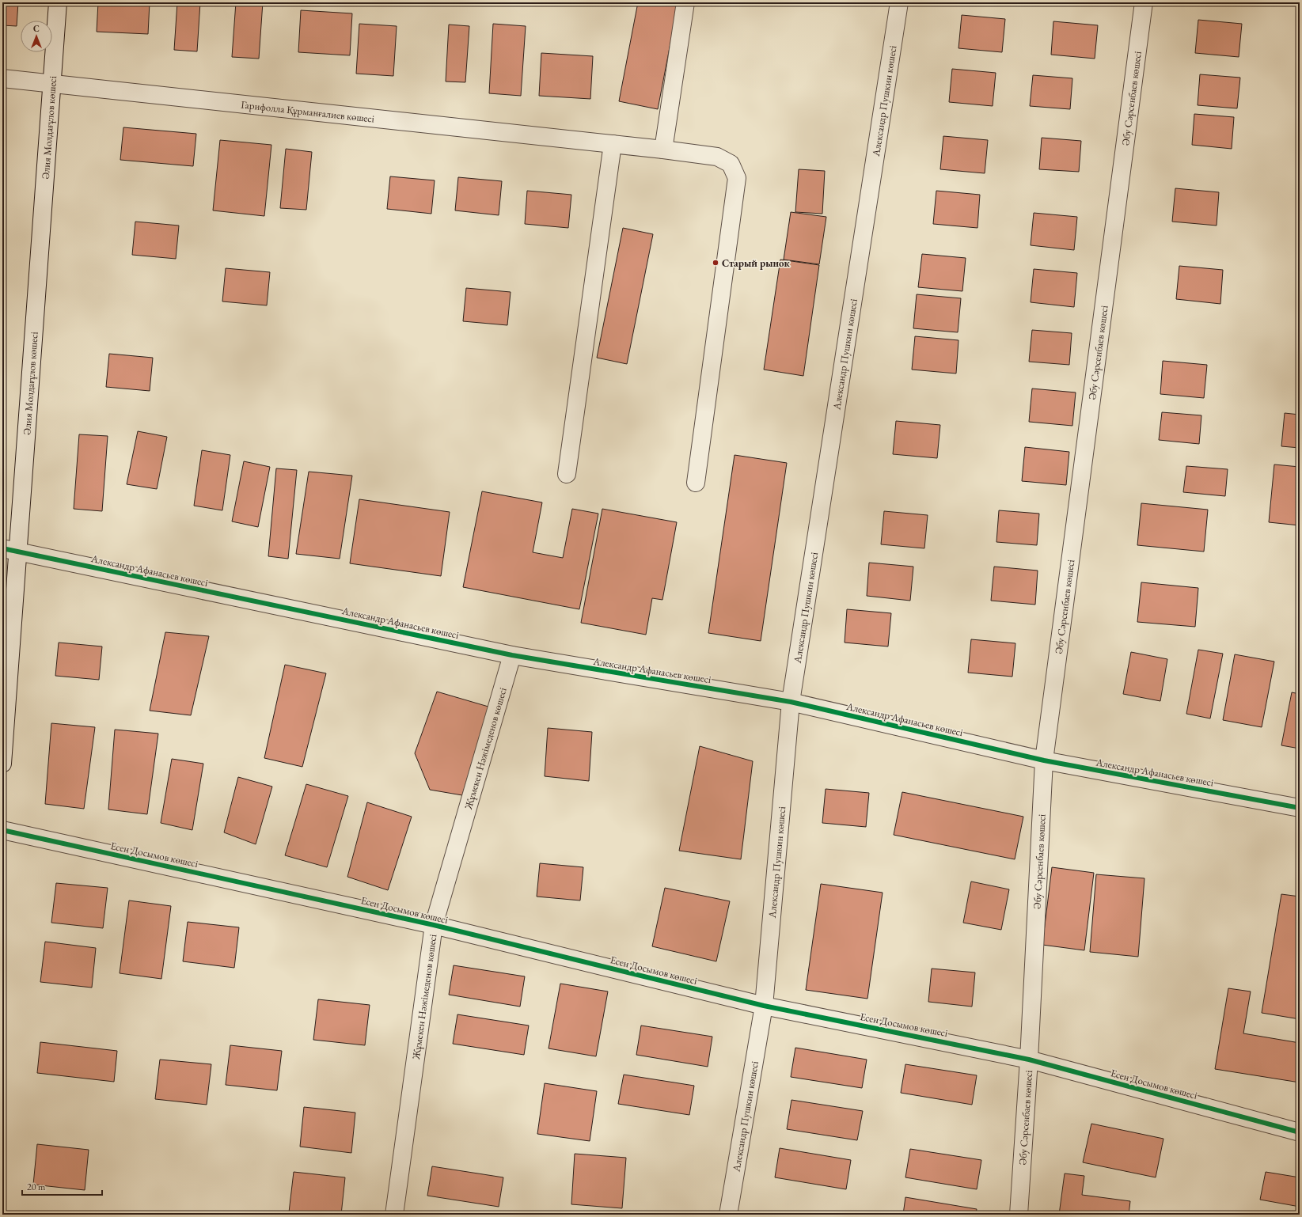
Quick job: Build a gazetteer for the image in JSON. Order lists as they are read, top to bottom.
{
  "streets": {
    "street": [
      "Әбу Сәрсенбаев көшесі",
      "Александр Пушкин көшесі",
      "Гарифолла Құрманғалиев көшесі",
      "Әлия Молдағұлов көшесі",
      "Александр Афанасьев көшесі",
      "Жұмекен Нәжімеденов көшесі",
      "Есен Досымов көшесі"
    ]
  },
  "crossings": [
    ["Әбу Сәрсенбаев көшесі", "Александр Афанасьев көшесі"],
    ["Әбу Сәрсенбаев көшесі", "Есен Досымов көшесі"],
    ["Александр Пушкин көшесі", "Александр Афанасьев көшесі"],
    ["Александр Пушкин көшесі", "Есен Досымов көшесі"],
    ["Гарифолла Құрманғалиев көшесі", "Әлия Молдағұлов көшесі"],
    ["Әлия Молдағұлов көшесі", "Александр Афанасьев көшесі"],
    ["Александр Афанасьев көшесі", "Жұмекен Нәжімеденов көшесі"],
    ["Жұмекен Нәжімеденов көшесі", "Есен Досымов көшесі"]
  ],
  "places": ["Старый рынок"],
  "scale_bar": "20 m",
  "north": "top"
}
